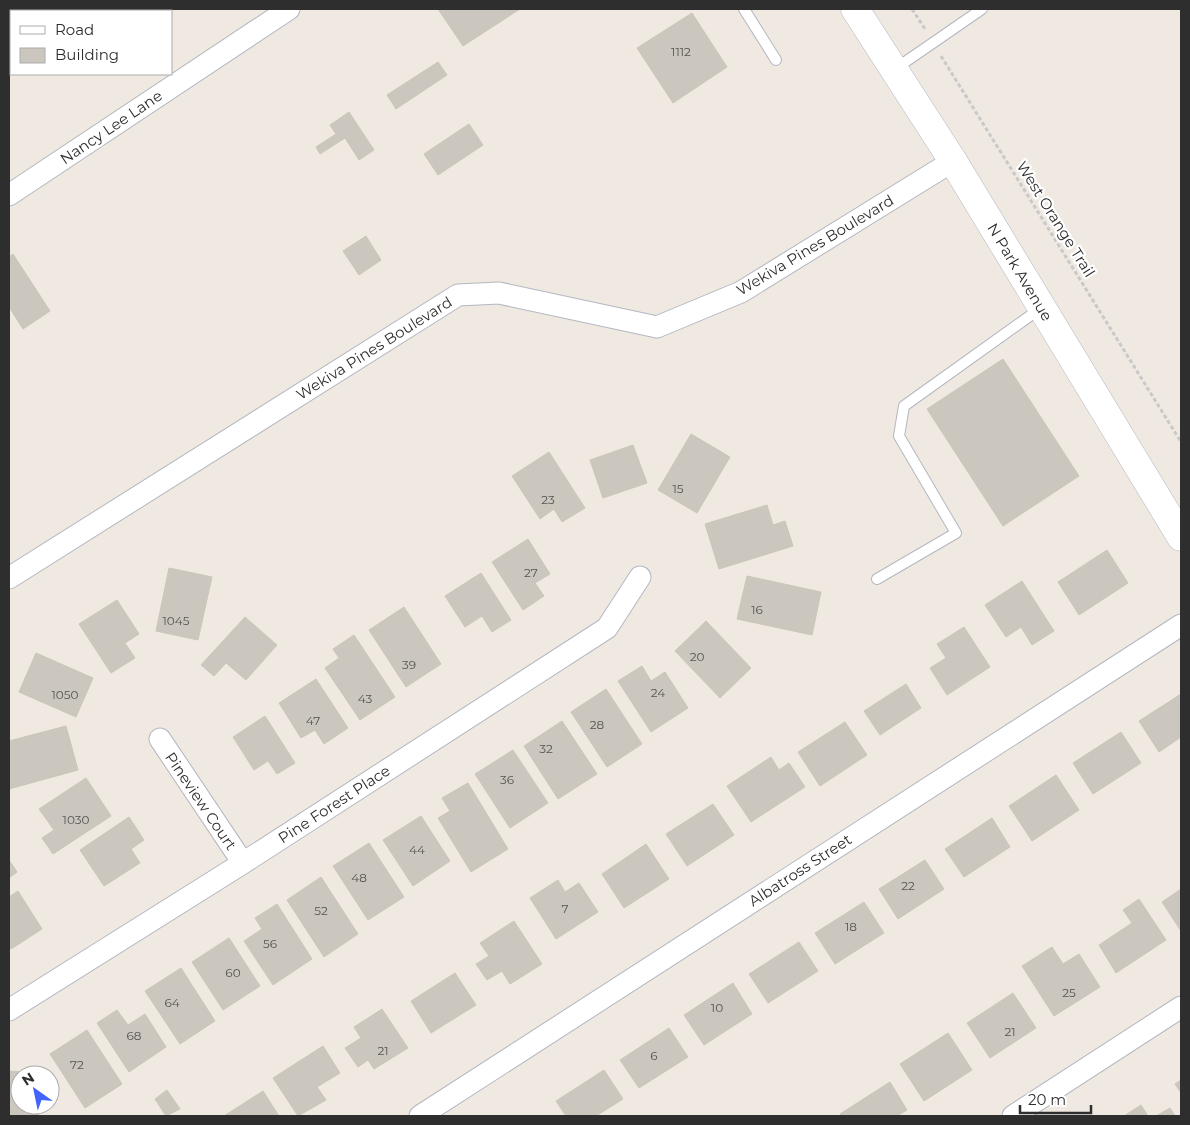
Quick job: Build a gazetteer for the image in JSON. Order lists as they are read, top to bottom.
{
  "streets": {
    "main road": ["N Park Avenue"],
    "street": [
      "Nancy Lee Lane",
      "Wekiva Pines Boulevard",
      "Pineview Court",
      "Pine Forest Place",
      "Albatross Street"
    ],
    "path": ["West Orange Trail"]
  },
  "crossings": [
    ["Wekiva Pines Boulevard", "N Park Avenue"],
    ["Pineview Court", "Pine Forest Place"]
  ],
  "house_numbers": [
    "1112",
    "15",
    "23",
    "27",
    "16",
    "1045",
    "20",
    "39",
    "24",
    "1050",
    "43",
    "47",
    "28",
    "32",
    "36",
    "1030",
    "44",
    "48",
    "22",
    "7",
    "52",
    "18",
    "56",
    "60",
    "25",
    "64",
    "10",
    "21",
    "68",
    "21",
    "6",
    "72"
  ],
  "legend": ["Road", "Building"],
  "scale_bar": "20 m",
  "north": "top left"
}
